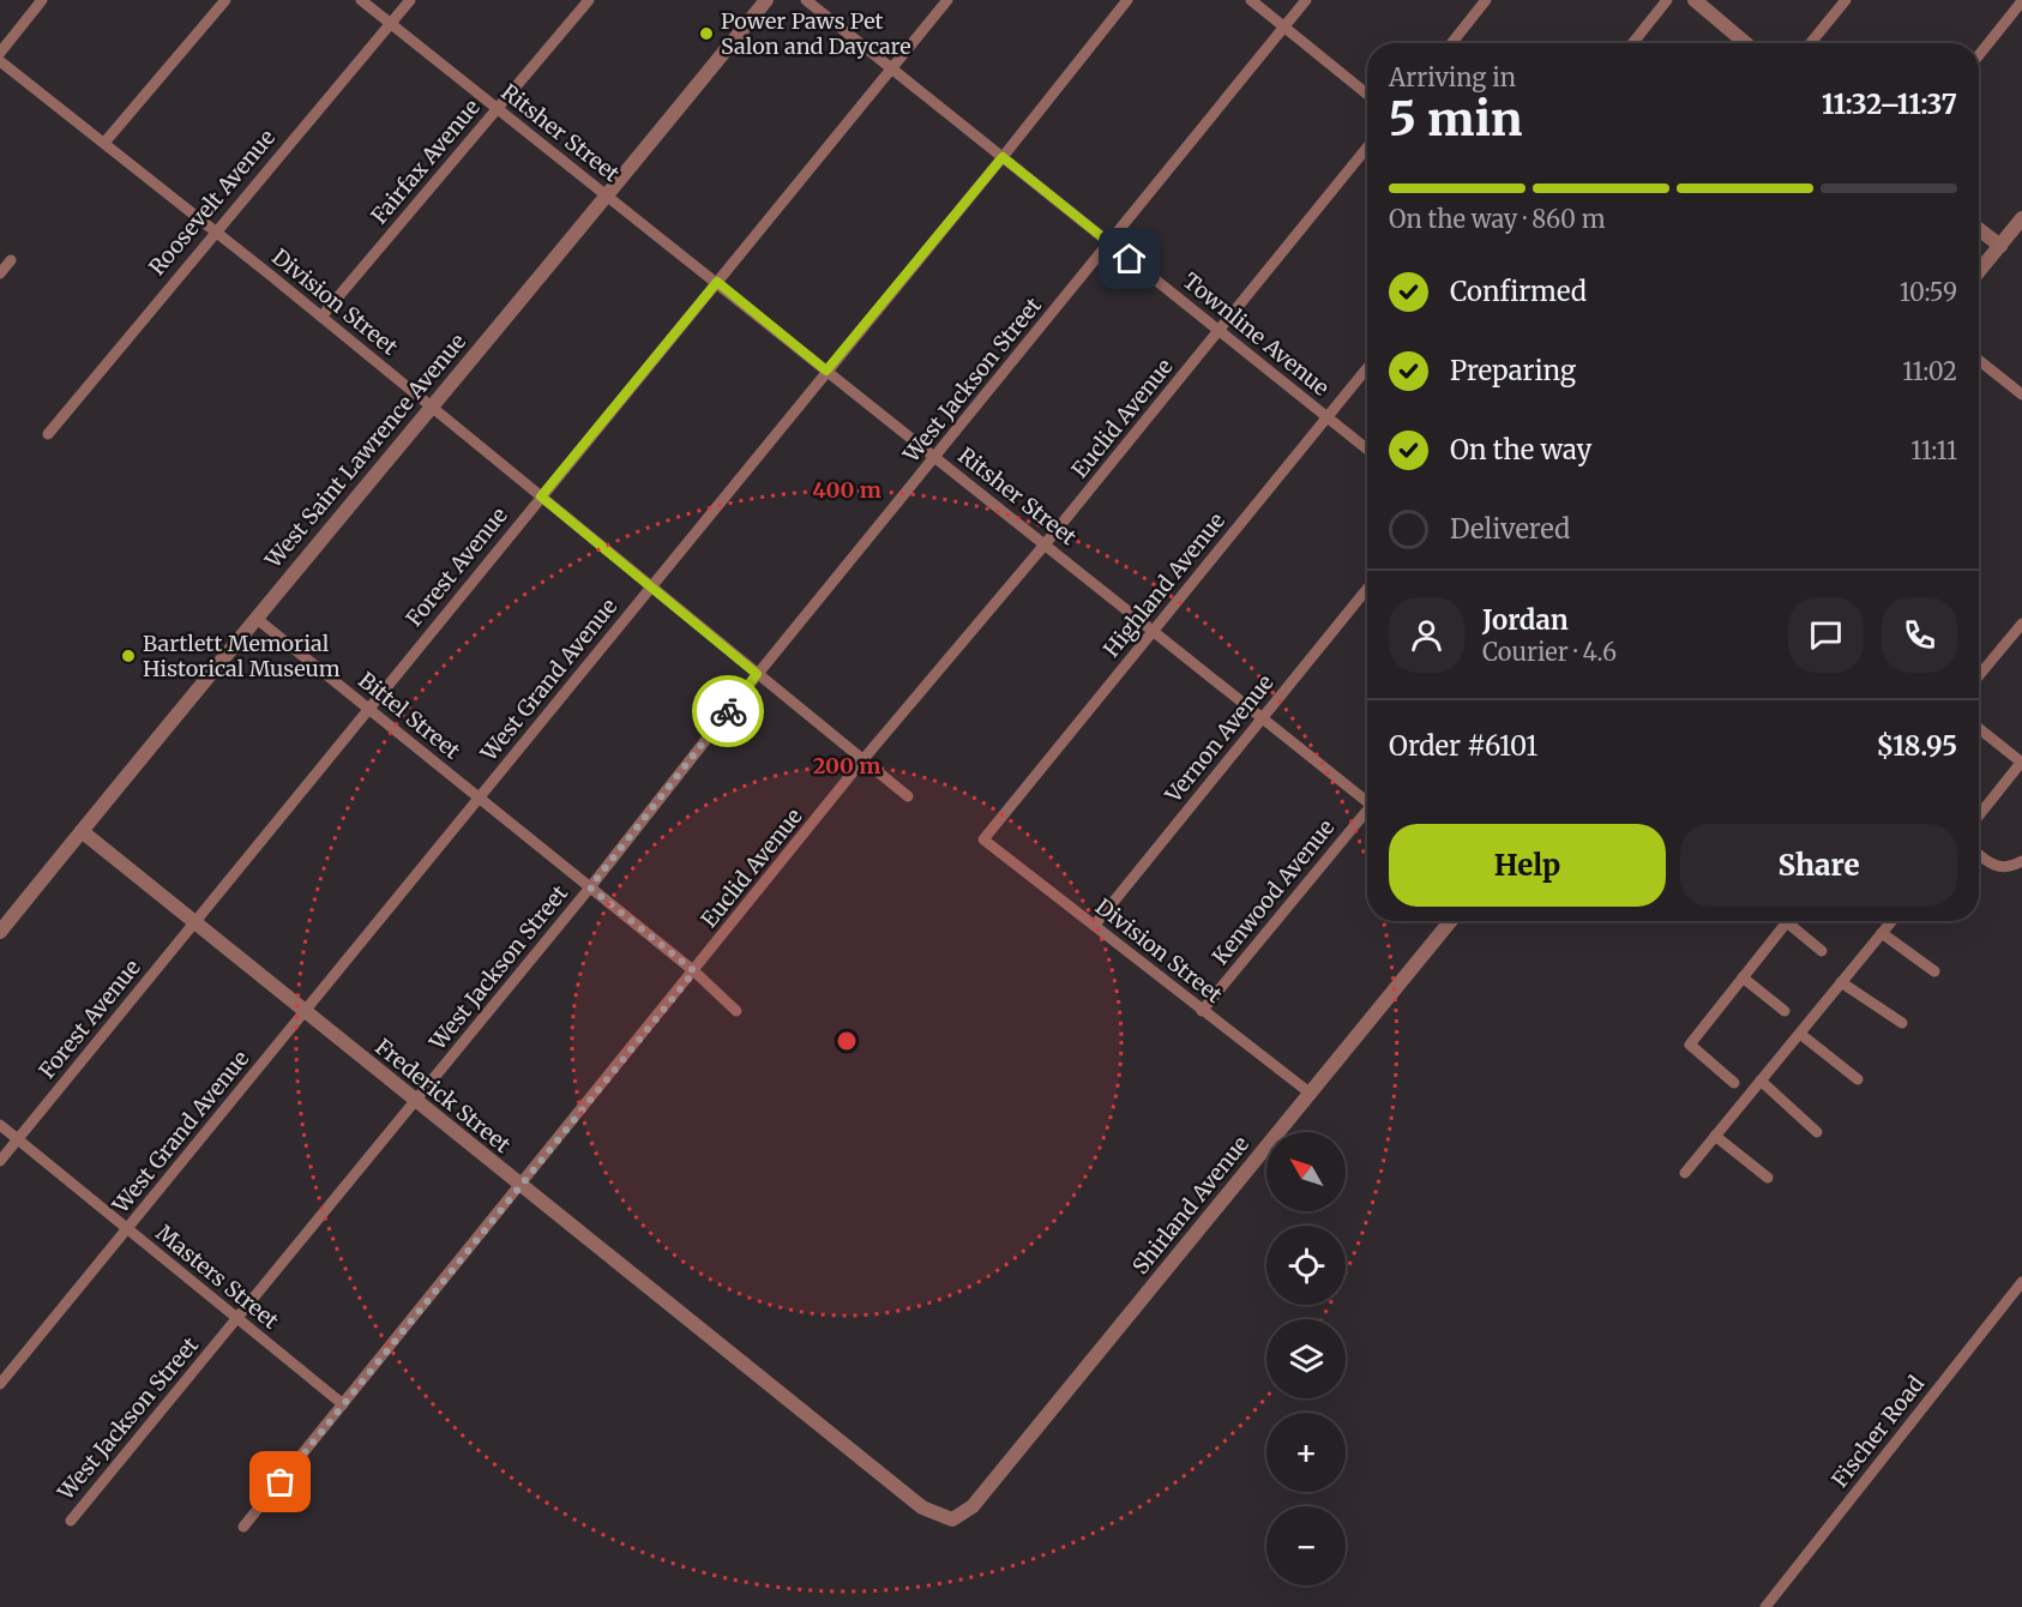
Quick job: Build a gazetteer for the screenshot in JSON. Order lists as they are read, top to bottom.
{
  "streets": {
    "street": [
      "Ritsher Street",
      "Fairfax Avenue",
      "Roosevelt Avenue",
      "Division Street",
      "Townline Avenue",
      "West Jackson Street",
      "Euclid Avenue",
      "West Saint Lawrence Avenue",
      "Forest Avenue",
      "Highland Avenue",
      "West Grand Avenue",
      "Bittel Street",
      "Vernon Avenue",
      "Kenwood Avenue",
      "Frederick Street",
      "Shirland Avenue",
      "Masters Street",
      "Fischer Road"
    ]
  },
  "crossings": [
    ["Ritsher Street", "Fairfax Avenue"],
    ["Ritsher Street", "Roosevelt Avenue"],
    ["Ritsher Street", "West Jackson Street"],
    ["Ritsher Street", "Euclid Avenue"],
    ["Ritsher Street", "West Saint Lawrence Avenue"],
    ["Ritsher Street", "Forest Avenue"],
    ["Ritsher Street", "Highland Avenue"],
    ["Ritsher Street", "West Grand Avenue"],
    ["Ritsher Street", "Vernon Avenue"],
    ["Fairfax Avenue", "Division Street"],
    ["Roosevelt Avenue", "Division Street"],
    ["Division Street", "West Jackson Street"],
    ["Division Street", "Euclid Avenue"],
    ["Division Street", "West Saint Lawrence Avenue"],
    ["Division Street", "Forest Avenue"],
    ["Division Street", "Highland Avenue"],
    ["Division Street", "West Grand Avenue"],
    ["Division Street", "Vernon Avenue"],
    ["Division Street", "Kenwood Avenue"],
    ["Division Street", "Shirland Avenue"],
    ["Townline Avenue", "West Jackson Street"],
    ["Townline Avenue", "Euclid Avenue"],
    ["Townline Avenue", "Forest Avenue"],
    ["Townline Avenue", "Highland Avenue"],
    ["Townline Avenue", "West Grand Avenue"],
    ["West Jackson Street", "Bittel Street"],
    ["West Jackson Street", "Frederick Street"],
    ["West Jackson Street", "Masters Street"],
    ["Euclid Avenue", "Bittel Street"],
    ["Euclid Avenue", "Frederick Street"],
    ["Euclid Avenue", "Masters Street"],
    ["West Saint Lawrence Avenue", "Bittel Street"],
    ["West Saint Lawrence Avenue", "Frederick Street"],
    ["Forest Avenue", "Bittel Street"],
    ["Forest Avenue", "Frederick Street"],
    ["Forest Avenue", "Masters Street"],
    ["West Grand Avenue", "Bittel Street"],
    ["West Grand Avenue", "Frederick Street"],
    ["West Grand Avenue", "Masters Street"],
    ["Frederick Street", "Shirland Avenue"]
  ],
  "places": ["Power Paws Pet Salon and Daycare", "Bartlett Memorial Historical Museum"],
  "north": "top left",
  "page": {
    "heading": ["5 min", "Arriving in", "11:32–11:37"],
    "panel": [
      "Jordan",
      "Courier · 4.6",
      "Order #6101",
      "$18.95"
    ],
    "bar": "On the way · 860 m",
    "list": [
      ["Confirmed", "10:59"],
      ["Preparing", "11:02"],
      ["On the way", "11:11"],
      "Delivered"
    ],
    "buttons": ["Help", "Share"],
    "map_buttons": ["+", "−"]
  },
  "rings": ["400 m", "200 m"]
}
